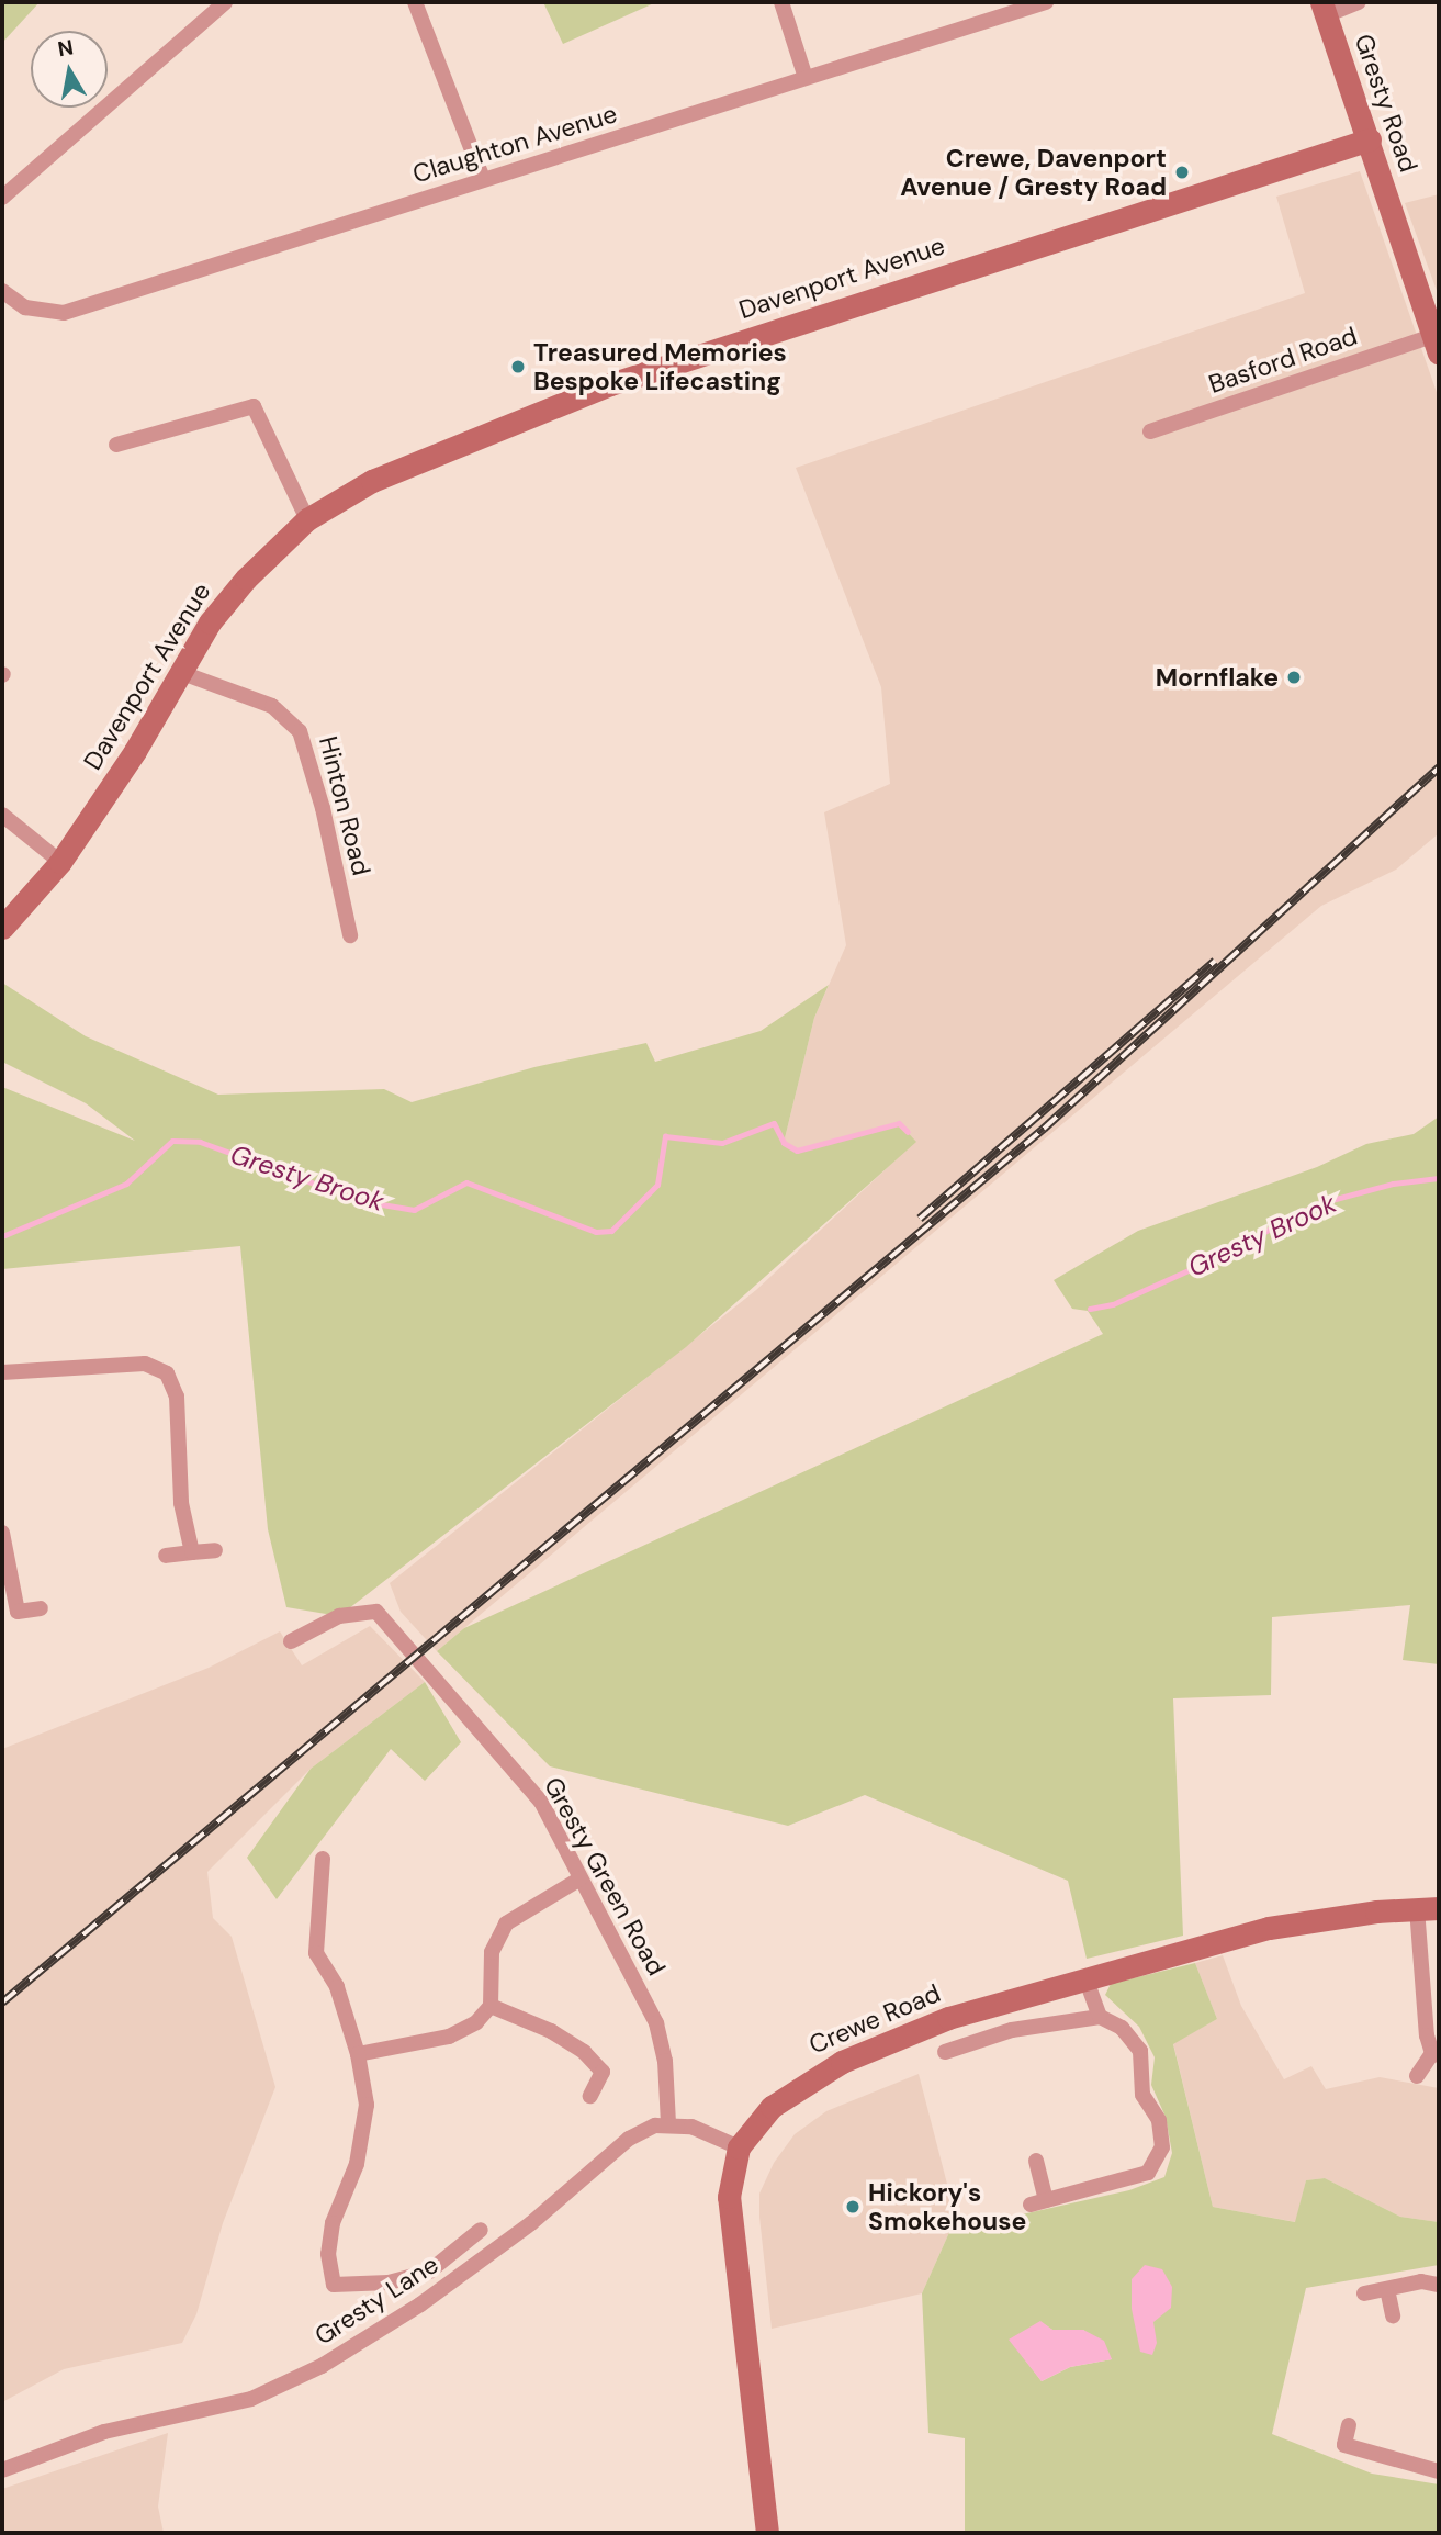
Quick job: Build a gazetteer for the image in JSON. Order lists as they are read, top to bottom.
{
  "streets": {
    "street": [
      "Gresty Road",
      "Claughton Avenue",
      "Davenport Avenue",
      "Basford Road",
      "Hinton Road",
      "Gresty Green Road",
      "Crewe Road",
      "Gresty Lane"
    ]
  },
  "crossings": [
    ["Gresty Road", "Davenport Avenue"],
    ["Gresty Road", "Basford Road"],
    ["Davenport Avenue", "Hinton Road"],
    ["Gresty Green Road", "Gresty Lane"]
  ],
  "water": ["Gresty Brook"],
  "places": [
    "Crewe, Davenport Avenue / Gresty Road",
    "Treasured Memories Bespoke Lifecasting",
    "Mornflake",
    "Hickory's Smokehouse"
  ],
  "north": "top"
}
